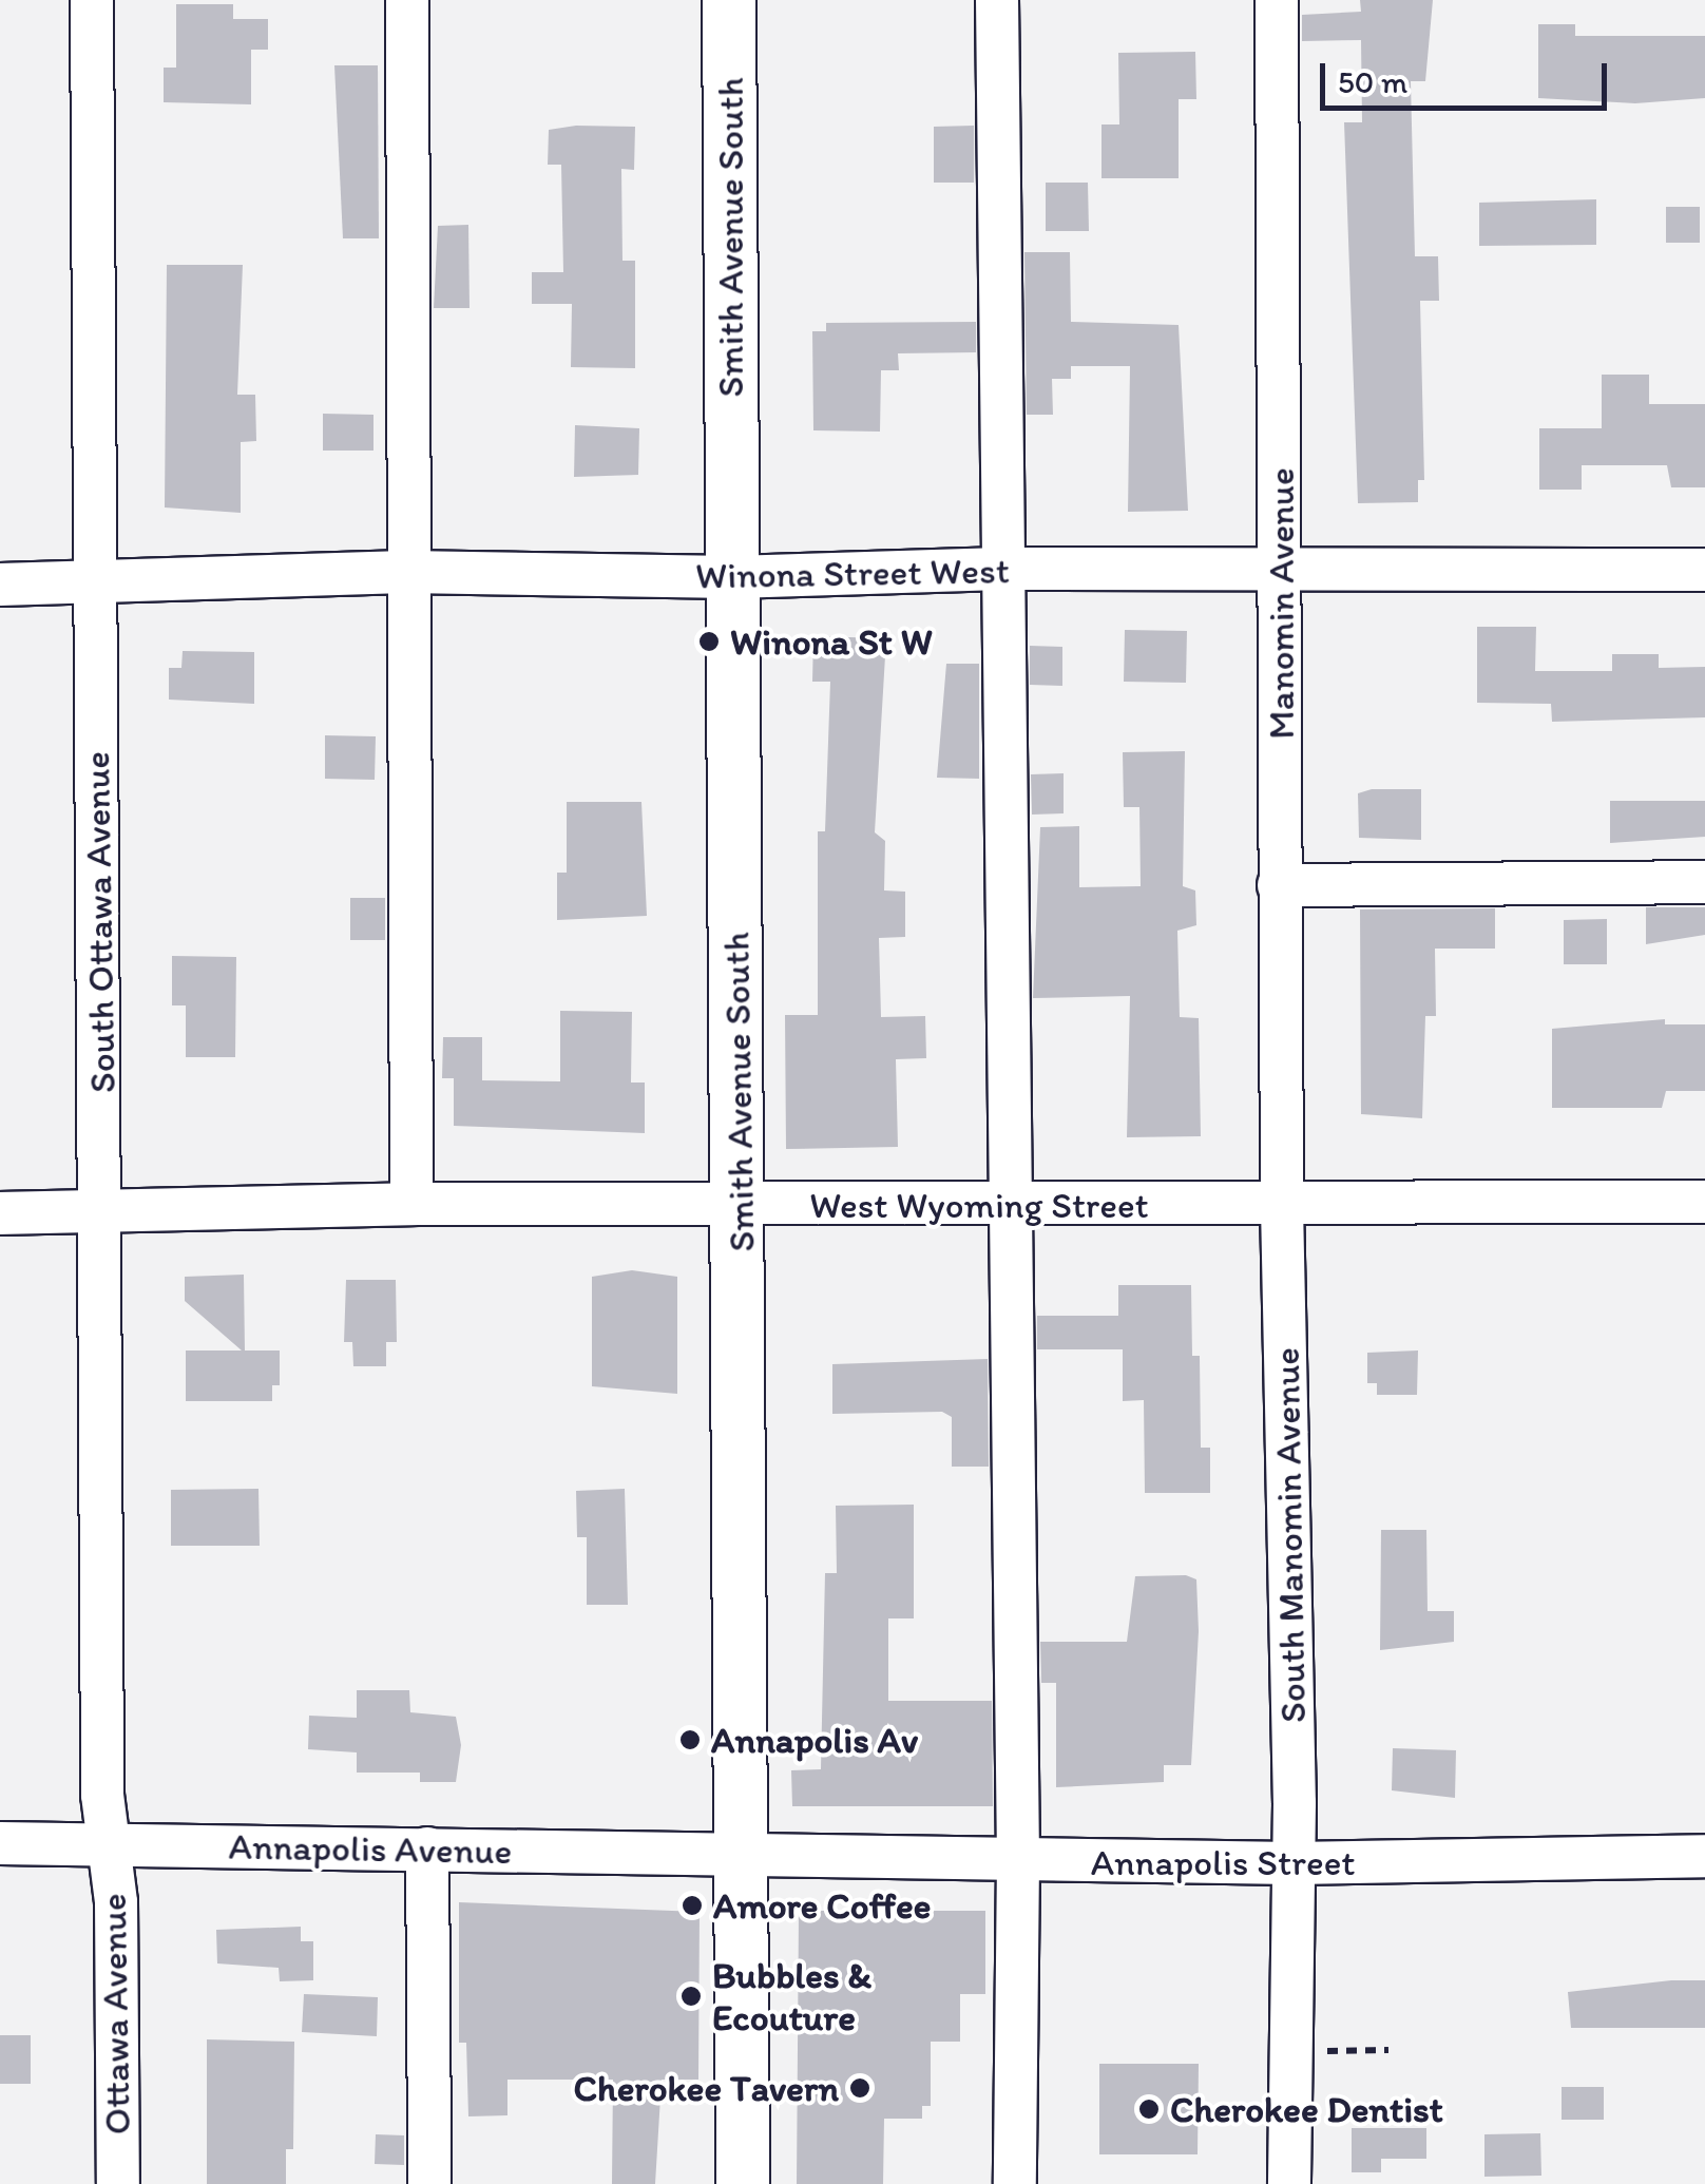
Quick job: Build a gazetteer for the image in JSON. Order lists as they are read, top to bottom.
{
  "streets": {
    "main road": ["Smith Avenue South"],
    "street": [
      "Winona Street West",
      "Manomin Avenue",
      "South Ottawa Avenue",
      "West Wyoming Street",
      "South Manomin Avenue",
      "Annapolis Avenue",
      "Annapolis Street",
      "Ottawa Avenue"
    ]
  },
  "crossings": [
    ["Smith Avenue South", "Winona Street West"],
    ["Smith Avenue South", "West Wyoming Street"],
    ["Smith Avenue South", "Annapolis Avenue"],
    ["Smith Avenue South", "Annapolis Street"],
    ["Winona Street West", "Manomin Avenue"],
    ["Winona Street West", "South Ottawa Avenue"],
    ["Manomin Avenue", "West Wyoming Street"],
    ["Manomin Avenue", "South Manomin Avenue"],
    ["South Ottawa Avenue", "West Wyoming Street"],
    ["South Ottawa Avenue", "Annapolis Avenue"],
    ["South Ottawa Avenue", "Ottawa Avenue"],
    ["West Wyoming Street", "South Manomin Avenue"],
    ["South Manomin Avenue", "Annapolis Street"],
    ["Annapolis Avenue", "Annapolis Street"],
    ["Annapolis Avenue", "Ottawa Avenue"]
  ],
  "places": [
    "Winona St W",
    "Annapolis Av",
    "Amore Coffee",
    "Bubbles & Ecouture",
    "Cherokee Tavern",
    "Cherokee Dentist"
  ],
  "scale_bar": "50 m"
}
